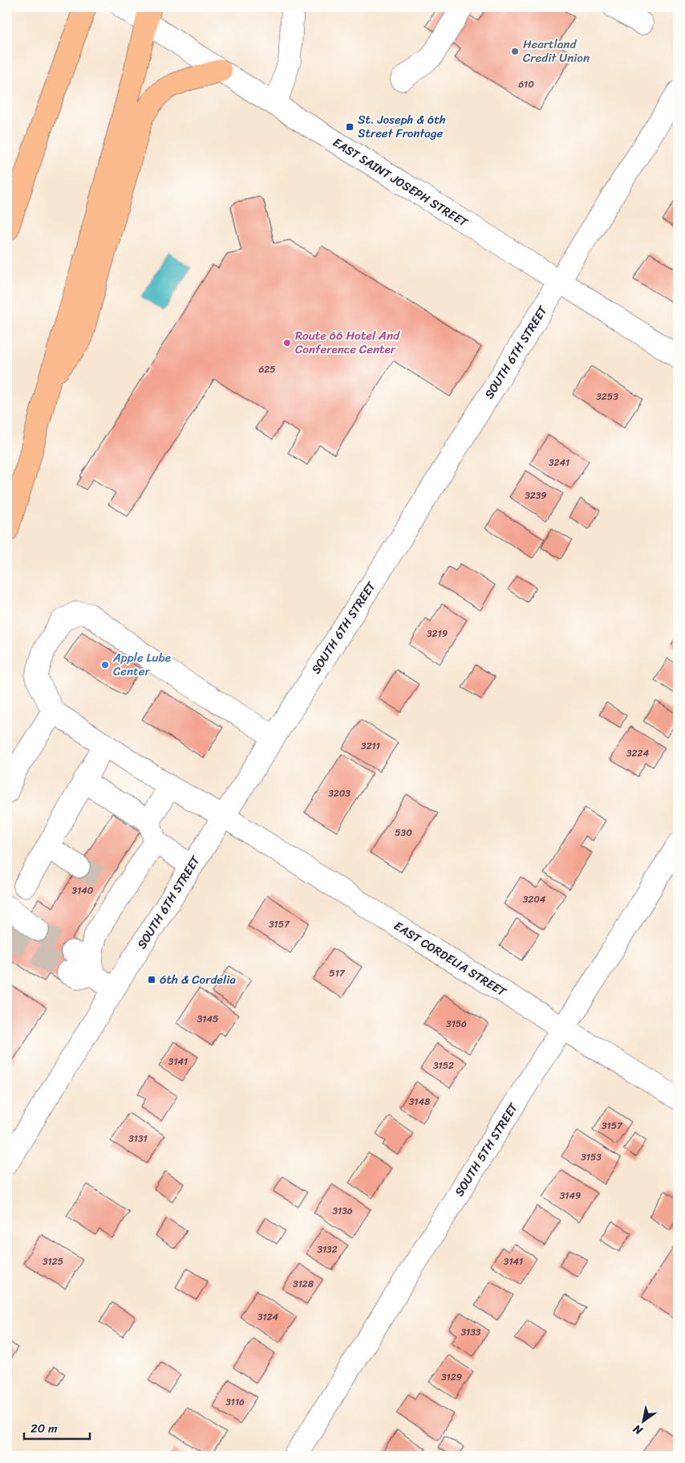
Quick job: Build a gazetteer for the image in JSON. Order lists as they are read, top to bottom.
{
  "streets": {
    "street": [
      "EAST SAINT JOSEPH STREET",
      "SOUTH 6TH STREET",
      "EAST CORDELIA STREET",
      "SOUTH 5TH STREET"
    ]
  },
  "crossings": [
    ["EAST SAINT JOSEPH STREET", "SOUTH 6TH STREET"],
    ["SOUTH 6TH STREET", "EAST CORDELIA STREET"],
    ["EAST CORDELIA STREET", "SOUTH 5TH STREET"]
  ],
  "places": {
    "other": ["Heartland Credit Union", "Route 66 Hotel And Conference Center", "Apple Lube Center"],
    "transit": ["St. Joseph & 6th Street Frontage", "6th & Cordelia"]
  },
  "house_numbers": [
    "610",
    "625",
    "3253",
    "3241",
    "3239",
    "3219",
    "3211",
    "3224",
    "3203",
    "530",
    "3140",
    "3204",
    "3157",
    "517",
    "3145",
    "3156",
    "3141",
    "3152",
    "3148",
    "3157",
    "3131",
    "3153",
    "3149",
    "3136",
    "3132",
    "3125",
    "3141",
    "3128",
    "3124",
    "3133",
    "3129",
    "3116"
  ],
  "scale_bar": "20 m",
  "north": "bottom left"
}
